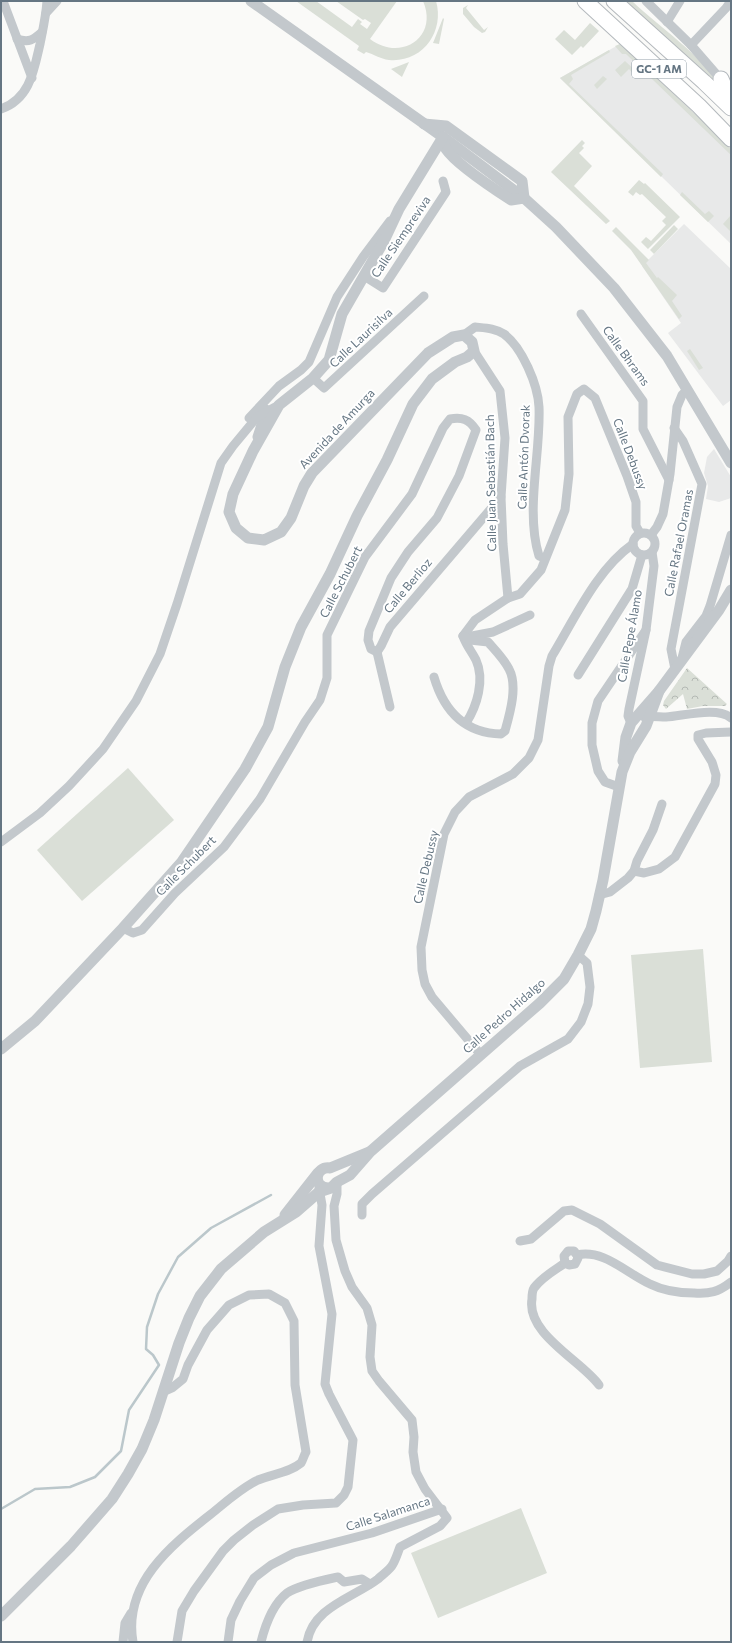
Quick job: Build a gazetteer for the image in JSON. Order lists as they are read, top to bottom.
{
  "streets": {
    "highway": ["GC-1 AM"],
    "street": [
      "Calle Siempreviva",
      "Calle Laurisilva",
      "Calle Bhrams",
      "Avenida de Amurga",
      "Calle Debussy",
      "Calle Antón Dvorak",
      "Calle Juan Sebastián Bach",
      "Calle Rafael Oramas",
      "Calle Schubert",
      "Calle Berlioz",
      "Calle Pepe Álamo",
      "Calle Pedro Hidalgo",
      "Calle Salamanca"
    ]
  },
  "crossings": [
    ["Calle Siempreviva", "Avenida de Amurga"],
    ["Calle Laurisilva", "Avenida de Amurga"],
    ["Avenida de Amurga", "Calle Antón Dvorak"],
    ["Calle Debussy", "Calle Antón Dvorak"],
    ["Calle Debussy", "Calle Pepe Álamo"],
    ["Calle Debussy", "Calle Pedro Hidalgo"],
    ["Calle Juan Sebastián Bach", "Calle Berlioz"],
    ["Calle Rafael Oramas", "Calle Pedro Hidalgo"],
    ["Calle Schubert", "Calle Berlioz"],
    ["Calle Pepe Álamo", "Calle Pedro Hidalgo"]
  ]
}
